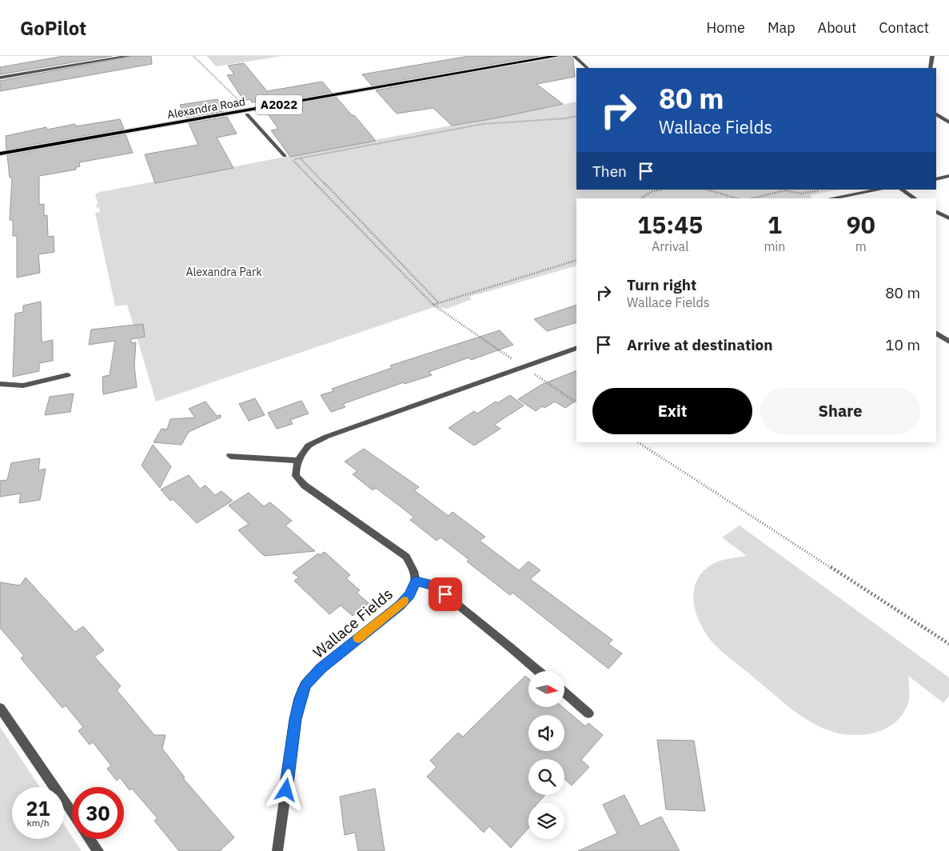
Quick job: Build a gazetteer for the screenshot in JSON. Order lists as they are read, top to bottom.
{
  "streets": {
    "main road": ["A2022", "Alexandra Road"],
    "street": ["Wallace Fields"]
  },
  "parks": ["Alexandra Park"],
  "north": "right",
  "page": {
    "header": "GoPilot",
    "nav": [
      "Home",
      "Map",
      "About",
      "Contact"
    ],
    "turn": ["80 m", "Wallace Fields"],
    "then": "Then",
    "eta": [
      "15:45",
      "Arrival",
      "1",
      "min",
      "90",
      "m"
    ],
    "list": [
      {
        "name": "Turn right",
        "note": "Wallace Fields",
        "value": "80 m"
      },
      {
        "name": "Arrive at destination",
        "value": "10 m"
      }
    ],
    "buttons": ["Exit", "Share"],
    "speed": "21 km/h",
    "limit": "30"
  }
}
